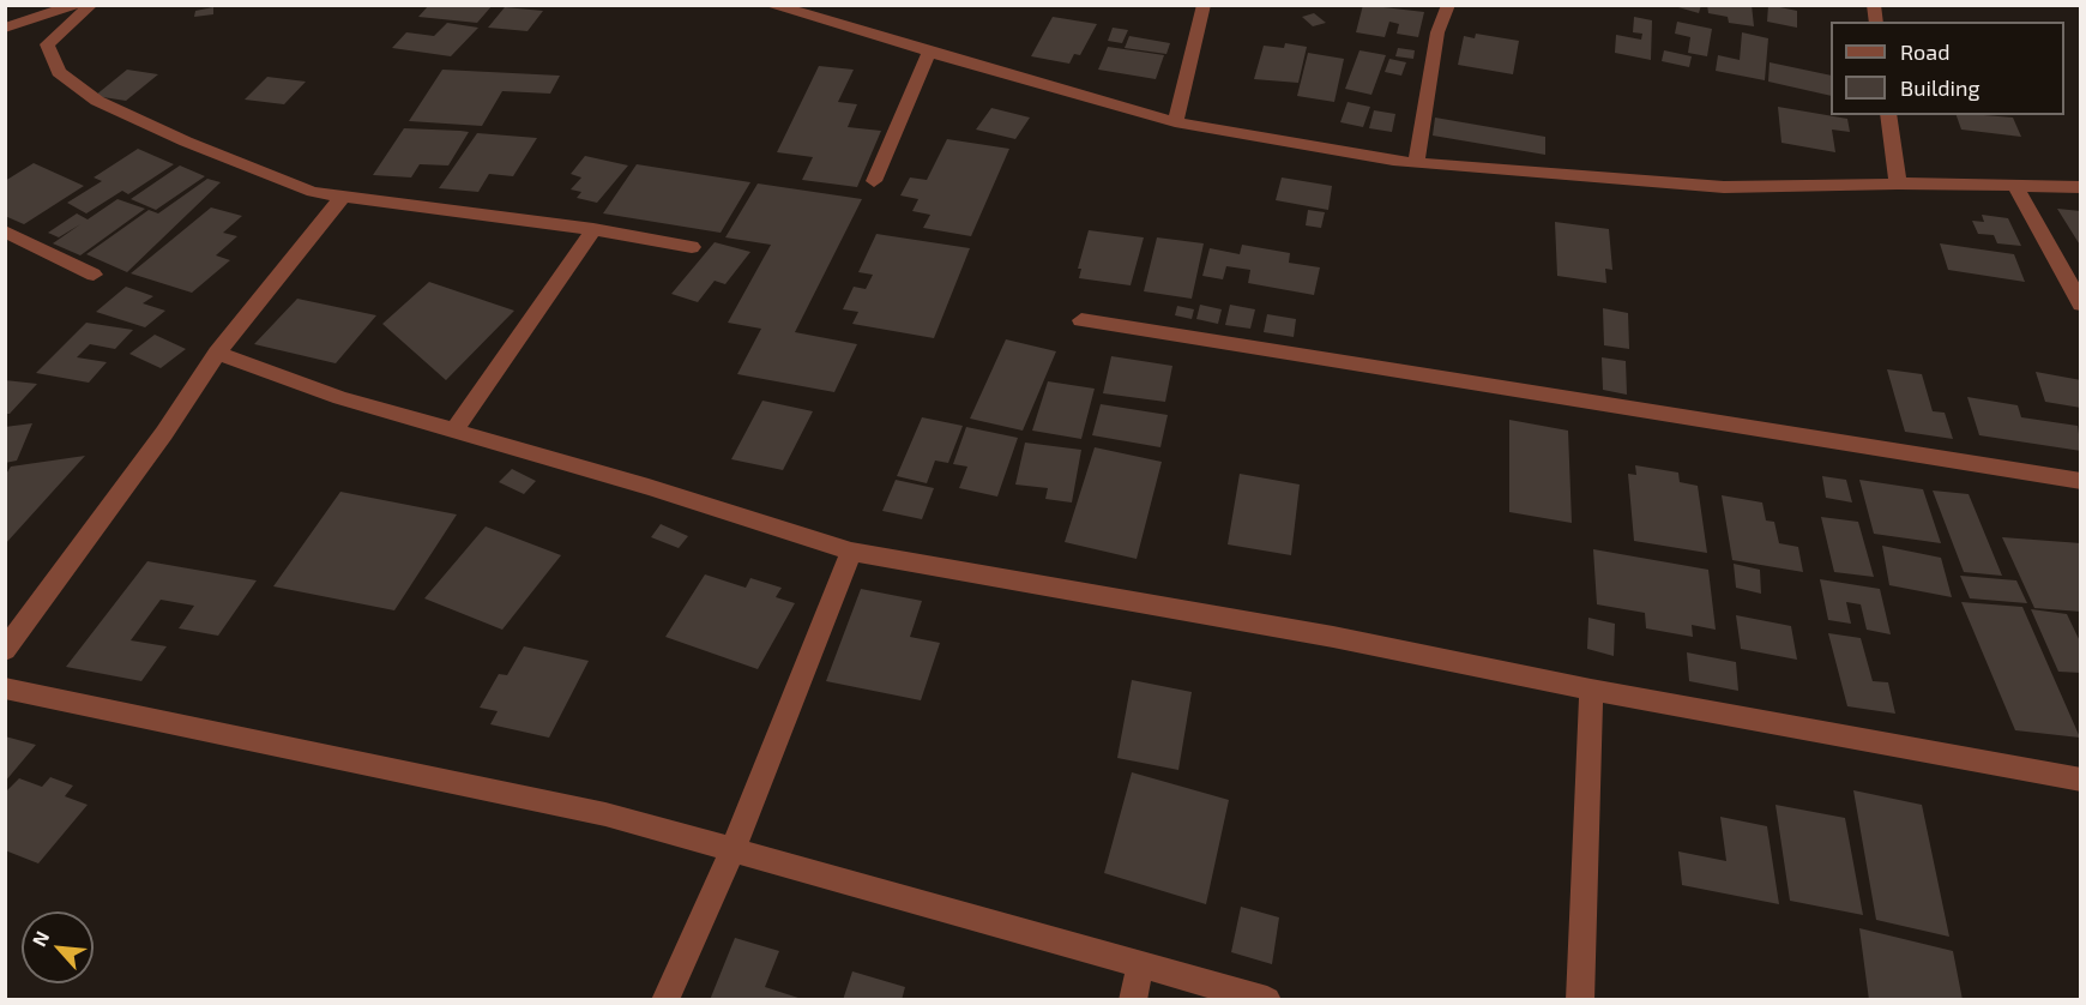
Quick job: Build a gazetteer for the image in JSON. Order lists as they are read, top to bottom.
{
  "legend": ["Road", "Building"],
  "north": "top left"
}
